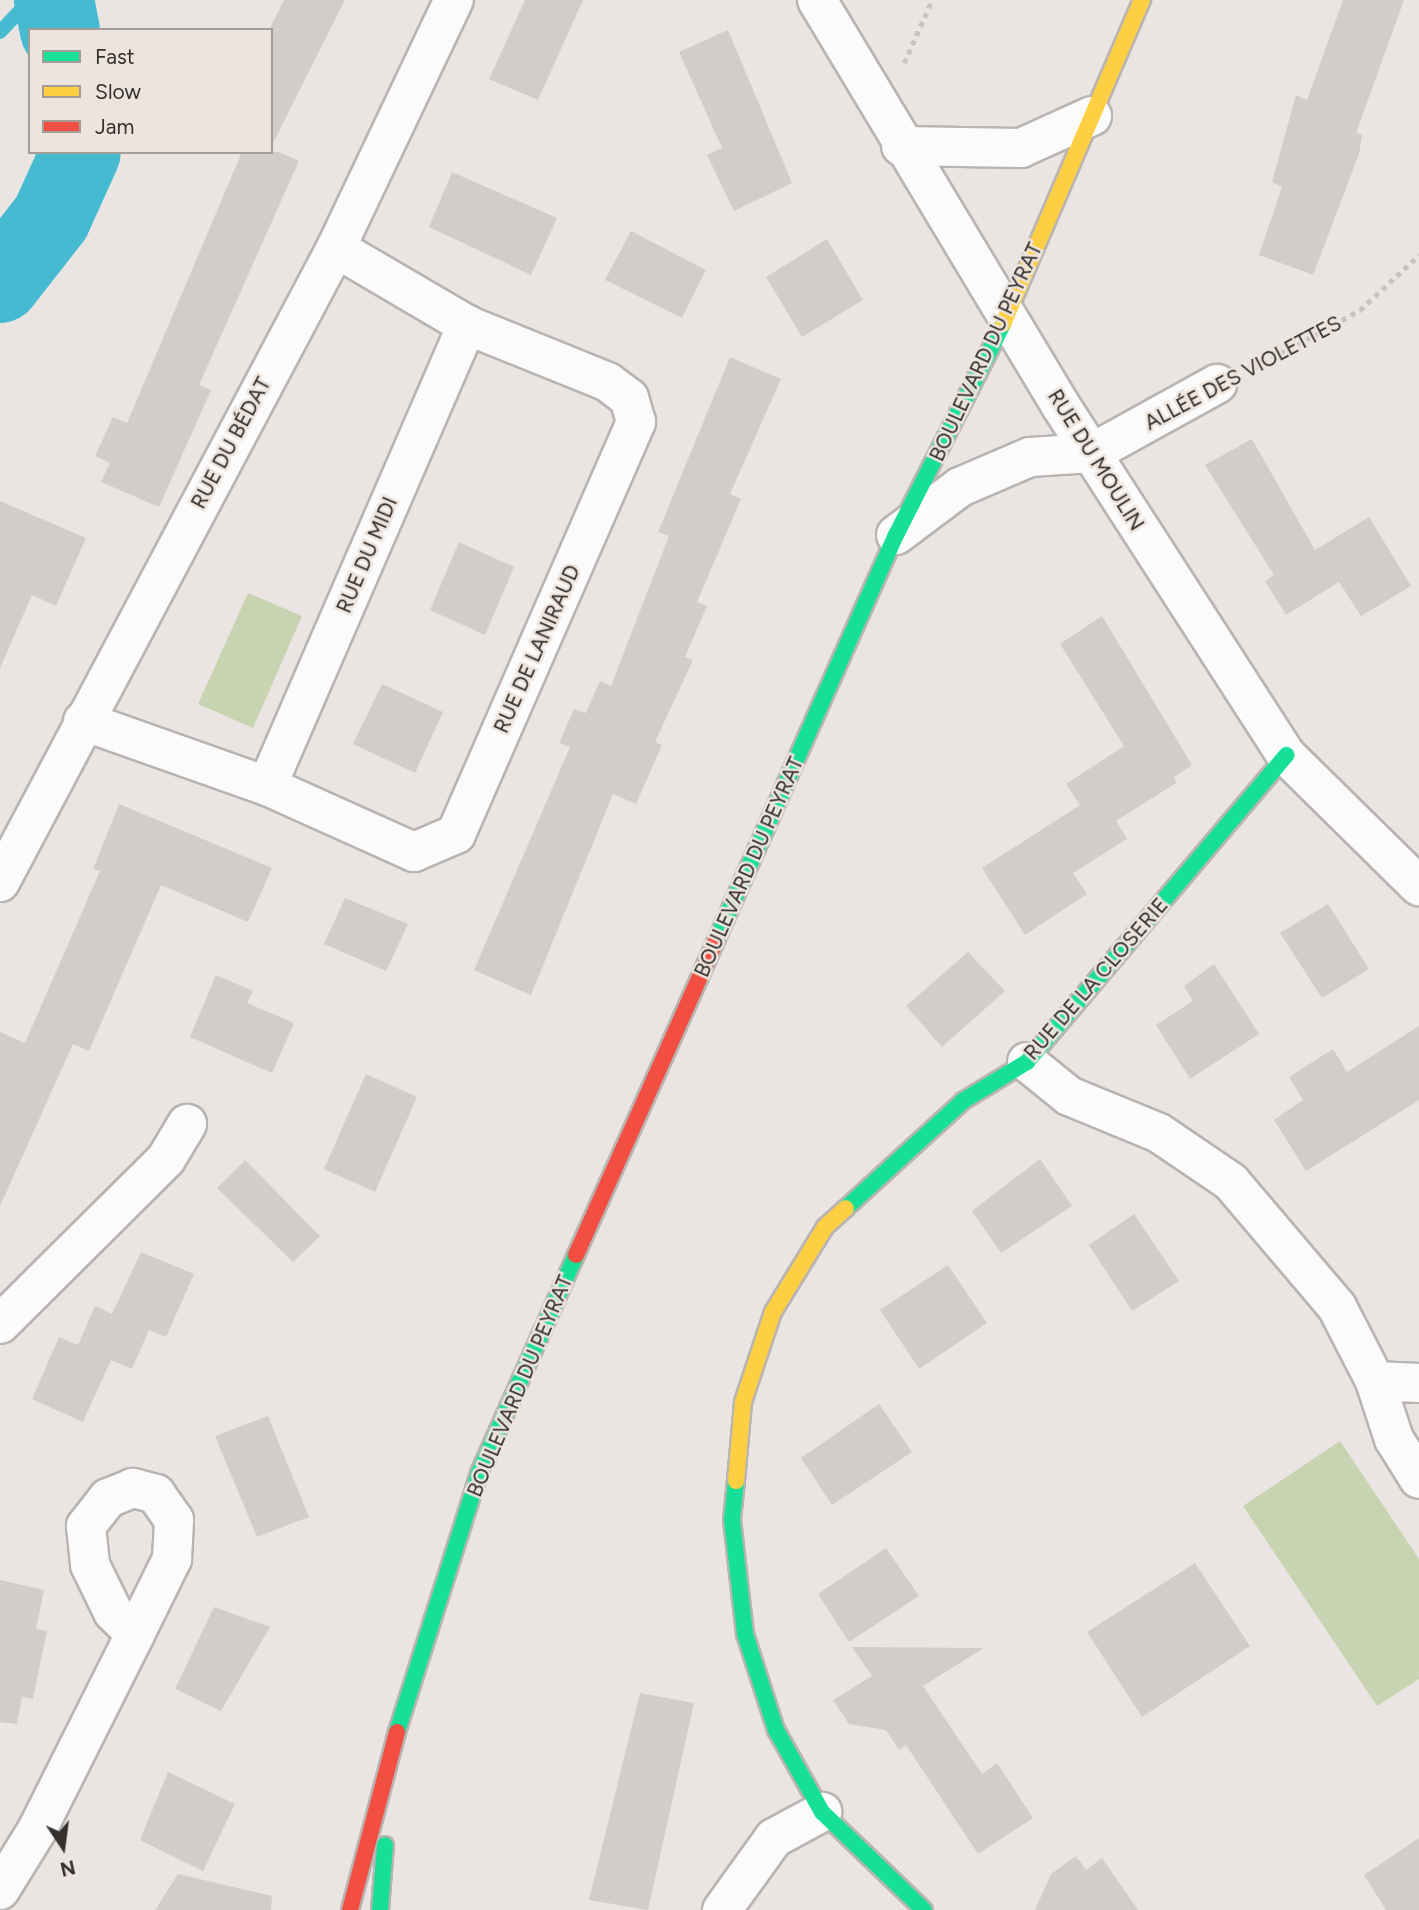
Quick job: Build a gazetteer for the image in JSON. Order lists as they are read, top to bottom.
{
  "streets": {
    "main road": ["BOULEVARD DU PEYRAT", "RUE DE LA CLOSERIE"],
    "street": [
      "ALLÉE DES VIOLETTES",
      "RUE DU BÉDAT",
      "RUE DU MOULIN",
      "RUE DU MIDI",
      "RUE DE LANIRAUD"
    ]
  },
  "crossings": [
    ["BOULEVARD DU PEYRAT", "RUE DU MOULIN"],
    ["ALLÉE DES VIOLETTES", "RUE DU MOULIN"],
    ["RUE DU BÉDAT", "RUE DE LANIRAUD"],
    ["RUE DU MOULIN", "RUE DE LA CLOSERIE"],
    ["RUE DU MIDI", "RUE DE LANIRAUD"]
  ],
  "legend": ["Fast", "Slow", "Jam"],
  "north": "bottom"
}
